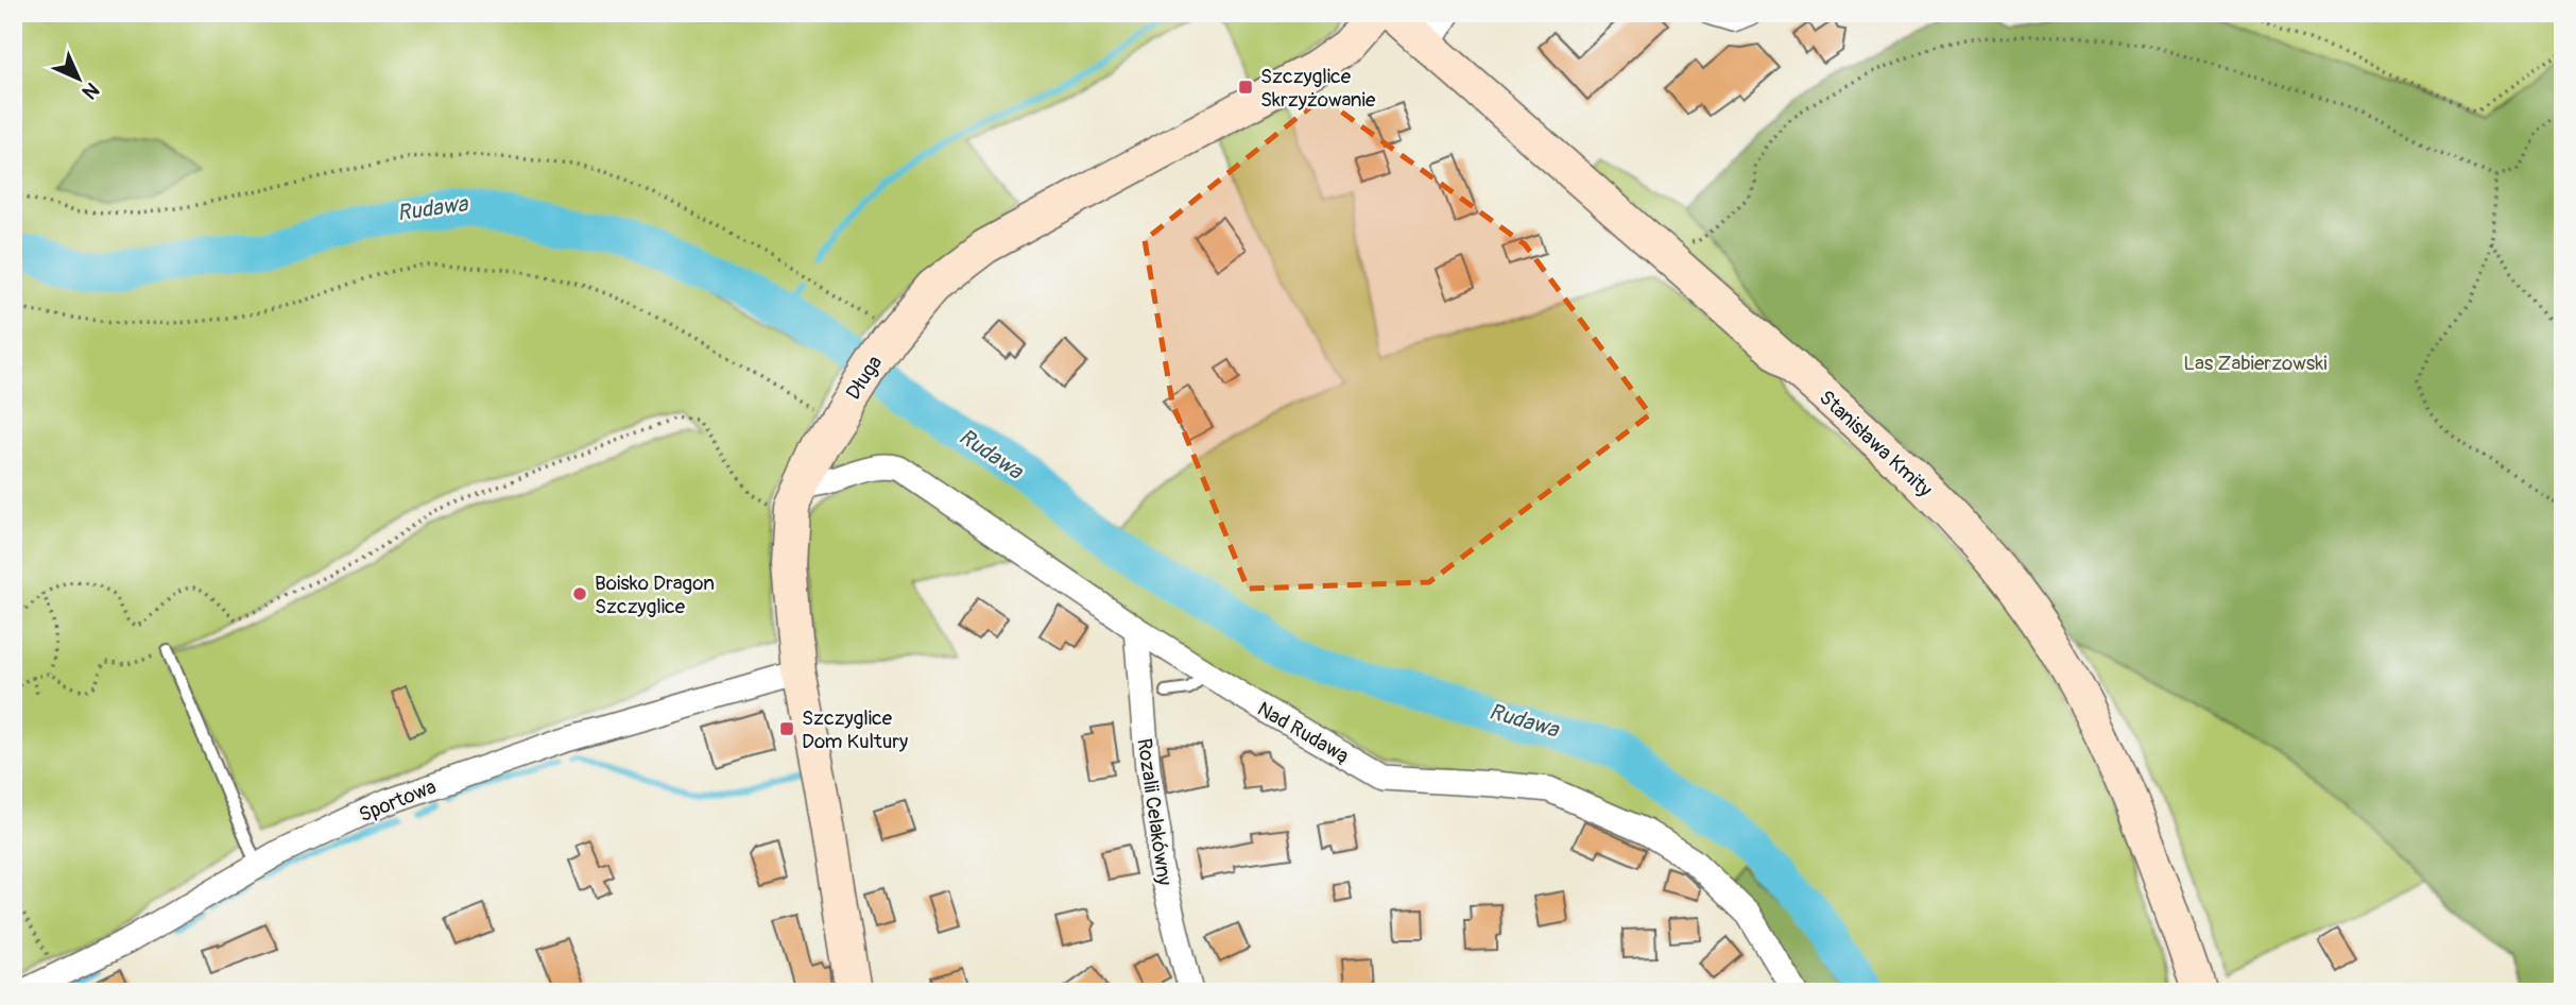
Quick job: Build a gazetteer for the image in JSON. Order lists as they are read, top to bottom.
{
  "streets": {
    "main road": ["Długa", "Stanisława Kmity"],
    "street": ["Nad Rudawą", "Sportowa", "Rozalii Celakówny"]
  },
  "crossings": [
    ["Długa", "Nad Rudawą"],
    ["Długa", "Sportowa"],
    ["Nad Rudawą", "Rozalii Celakówny"]
  ],
  "water": ["Rudawa"],
  "parks": ["Las Zabierzowski"],
  "places": {
    "transit": ["Szczyglice Skrzyżowanie", "Szczyglice Dom Kultury"],
    "other": ["Boisko Dragon Szczyglice"]
  },
  "north": "bottom right"
}
